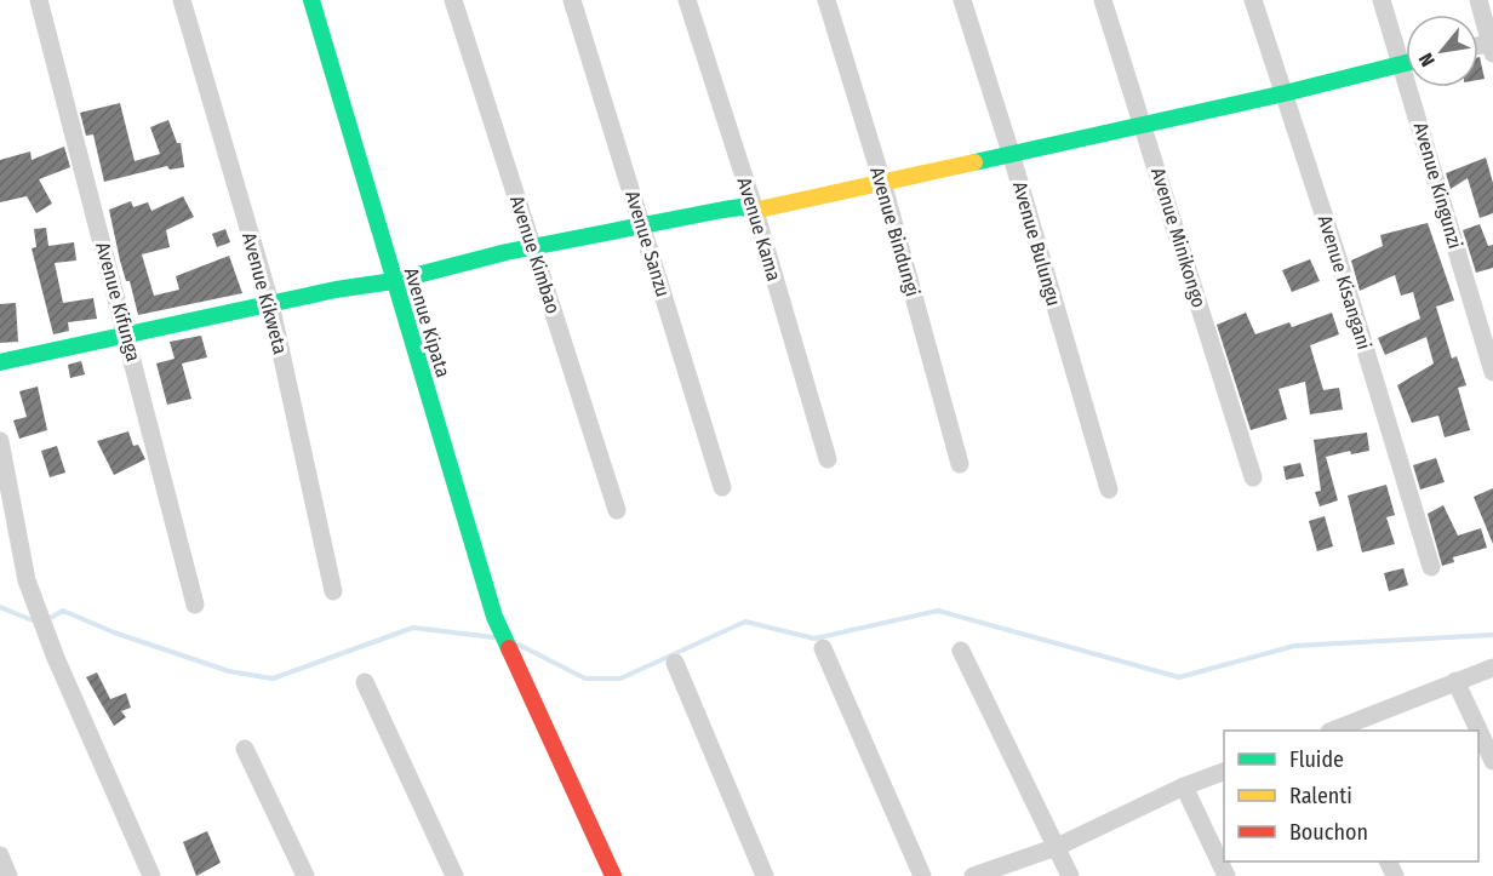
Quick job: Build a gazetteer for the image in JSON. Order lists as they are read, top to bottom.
{
  "streets": {
    "street": [
      "Avenue Kingunzi",
      "Avenue Kama",
      "Avenue Bindungi",
      "Avenue Minikongo",
      "Avenue Sanzu",
      "Avenue Bulungu",
      "Avenue Kimbao",
      "Avenue Kisangani",
      "Avenue Kikweta",
      "Avenue Kifunga",
      "Avenue Kipata"
    ]
  },
  "legend": ["Fluide", "Ralenti", "Bouchon"],
  "north": "bottom left"
}
